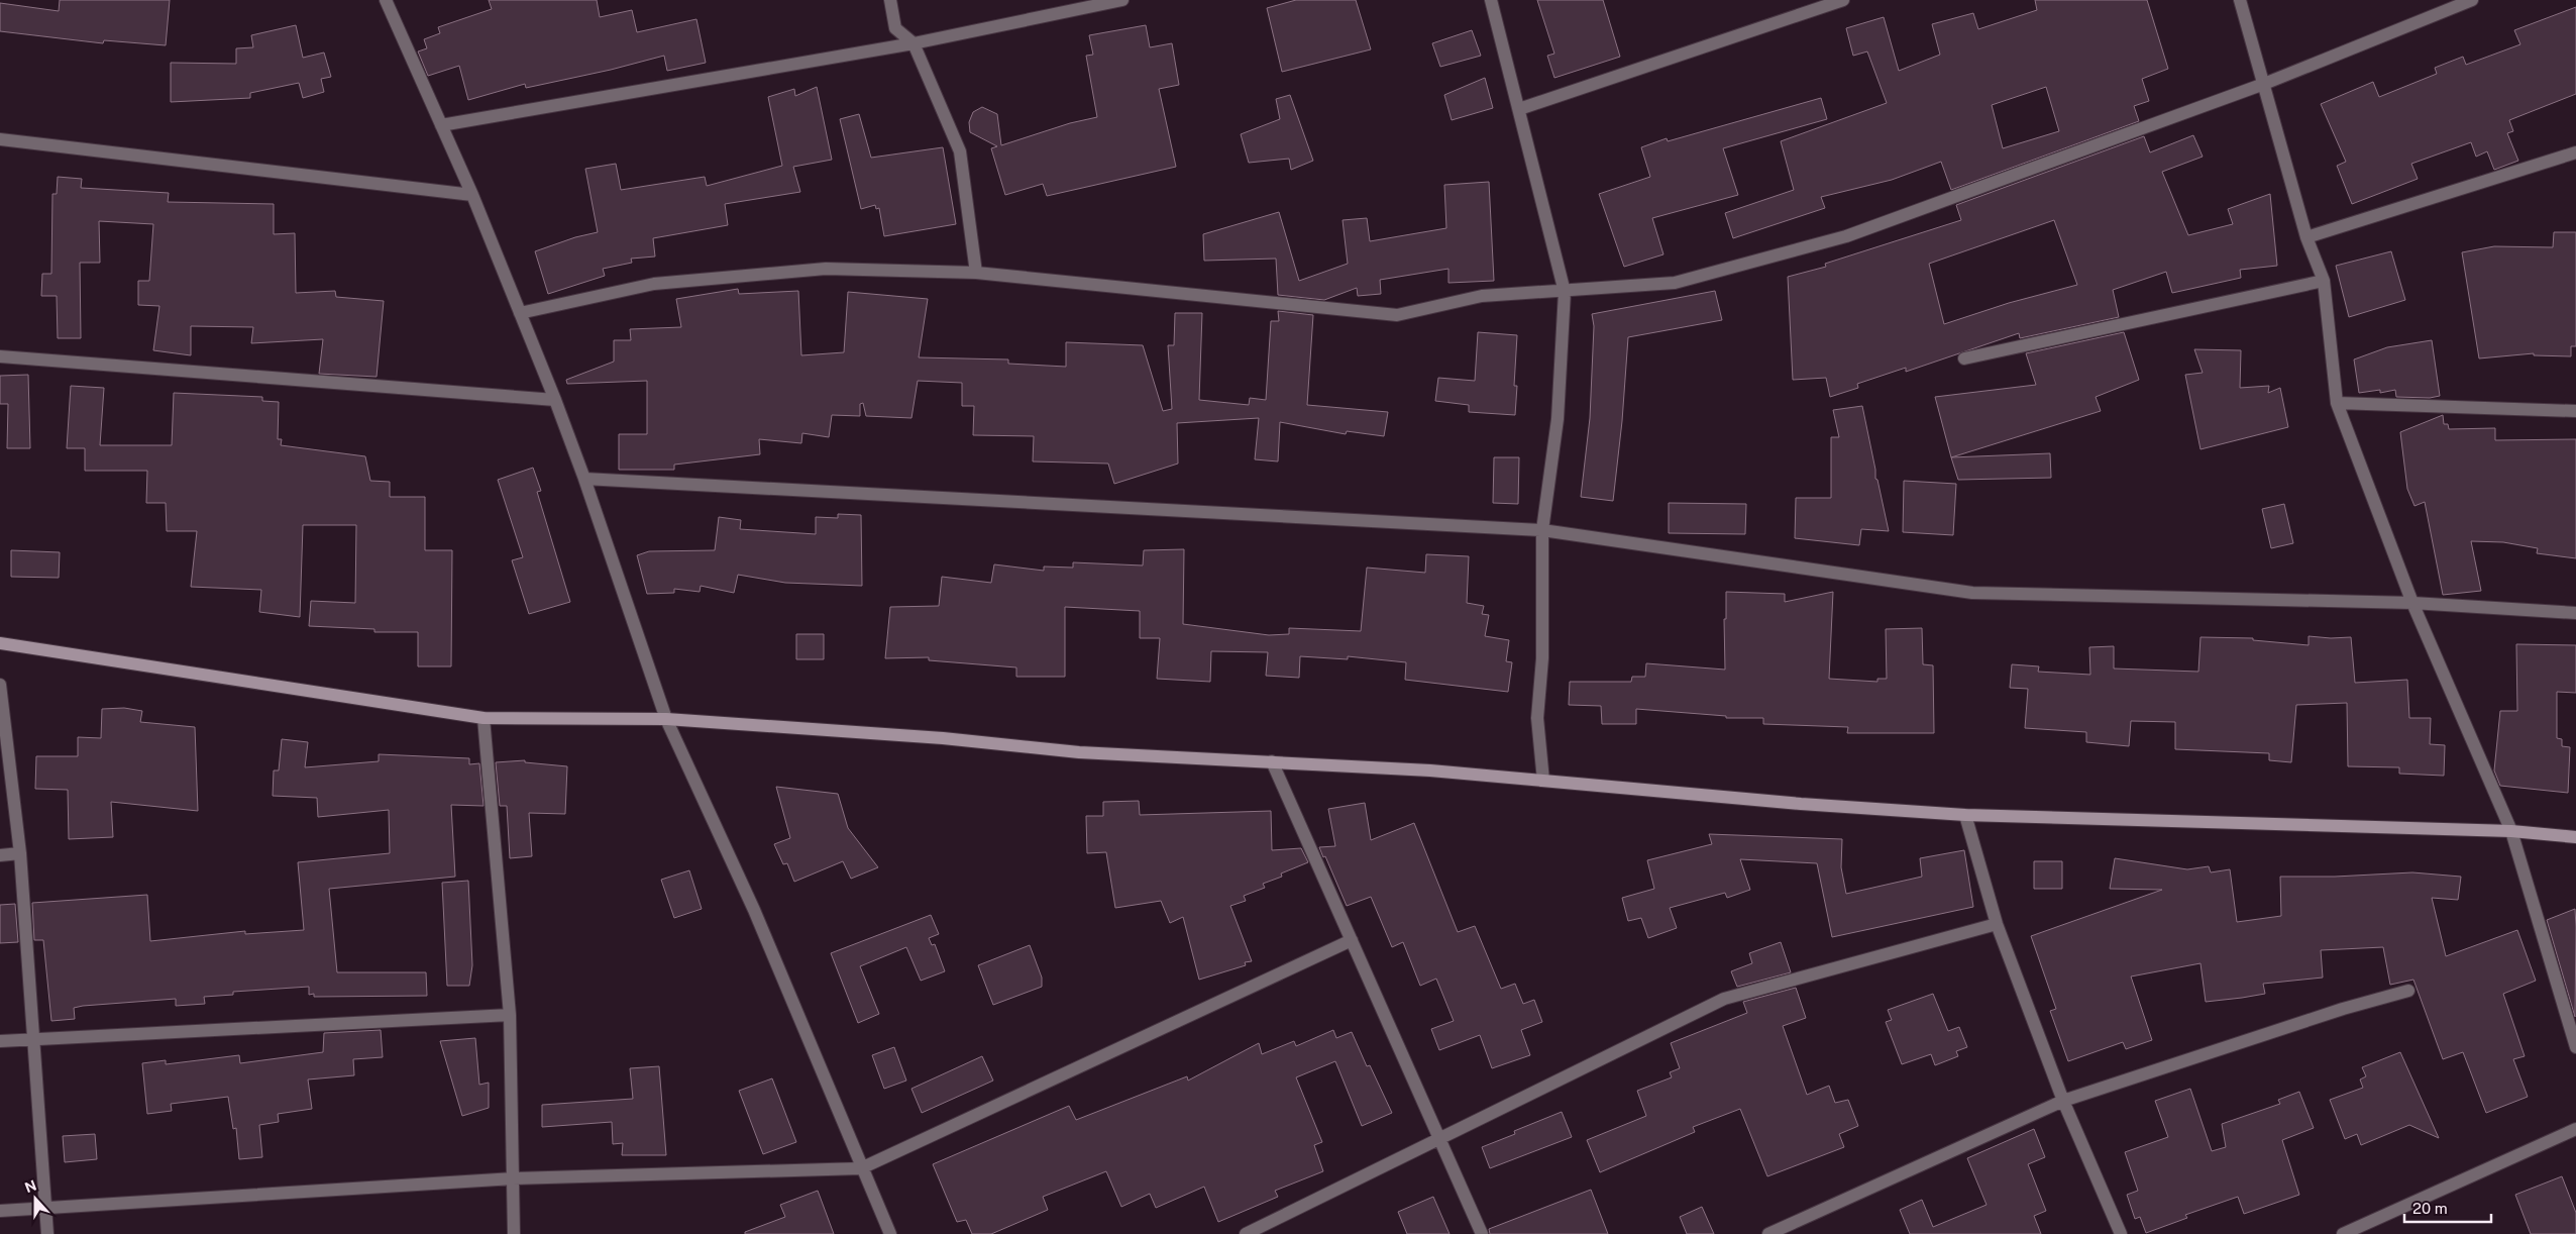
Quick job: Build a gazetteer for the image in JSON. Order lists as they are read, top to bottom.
{
  "scale_bar": "20 m",
  "north": "top"
}
